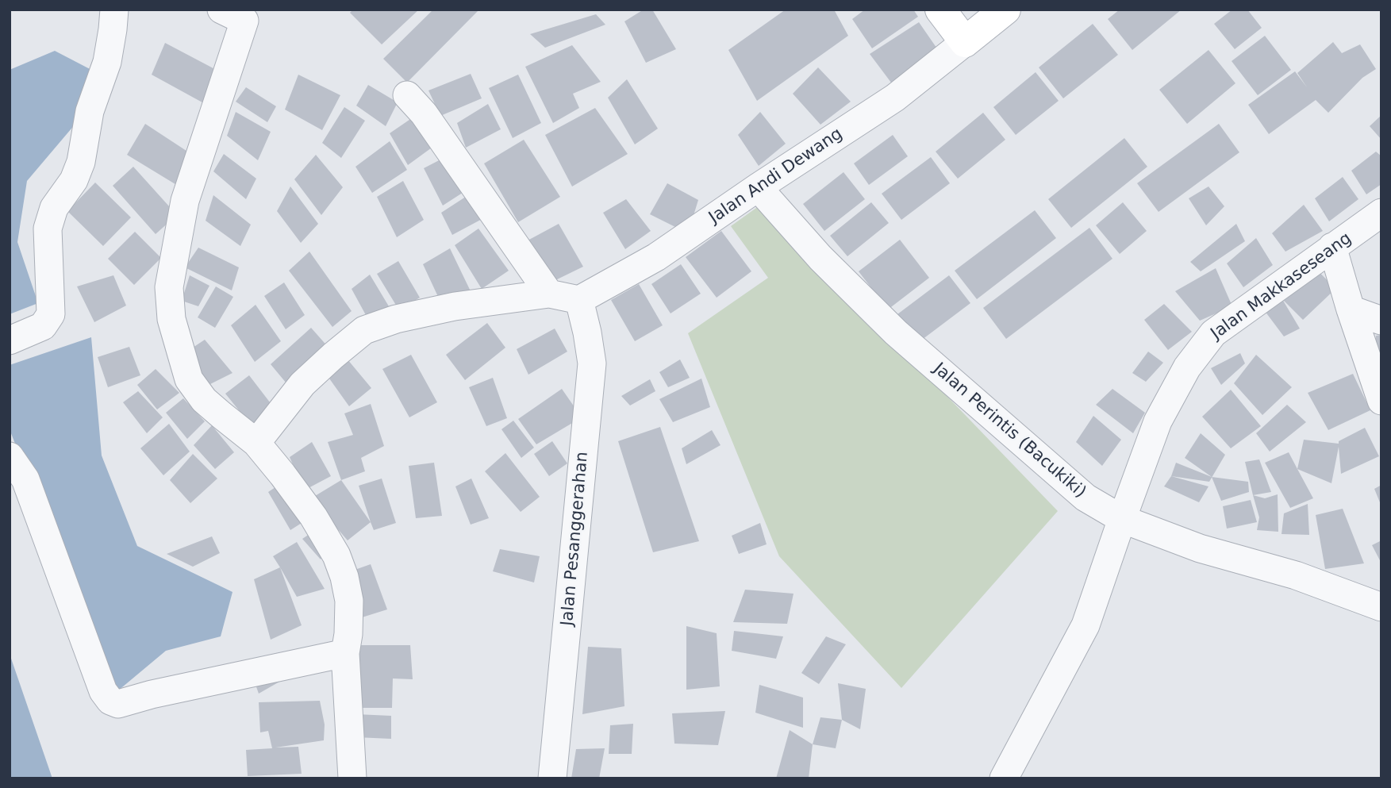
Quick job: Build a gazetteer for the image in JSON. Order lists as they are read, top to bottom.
{
  "streets": {
    "street": [
      "Jalan Andi Dewang",
      "Jalan Makkaseseang",
      "Jalan Perintis (Bacukiki)",
      "Jalan Pesanggerahan"
    ]
  },
  "crossings": [
    ["Jalan Andi Dewang", "Jalan Perintis (Bacukiki)"],
    ["Jalan Andi Dewang", "Jalan Pesanggerahan"],
    ["Jalan Makkaseseang", "Jalan Perintis (Bacukiki)"]
  ]
}
